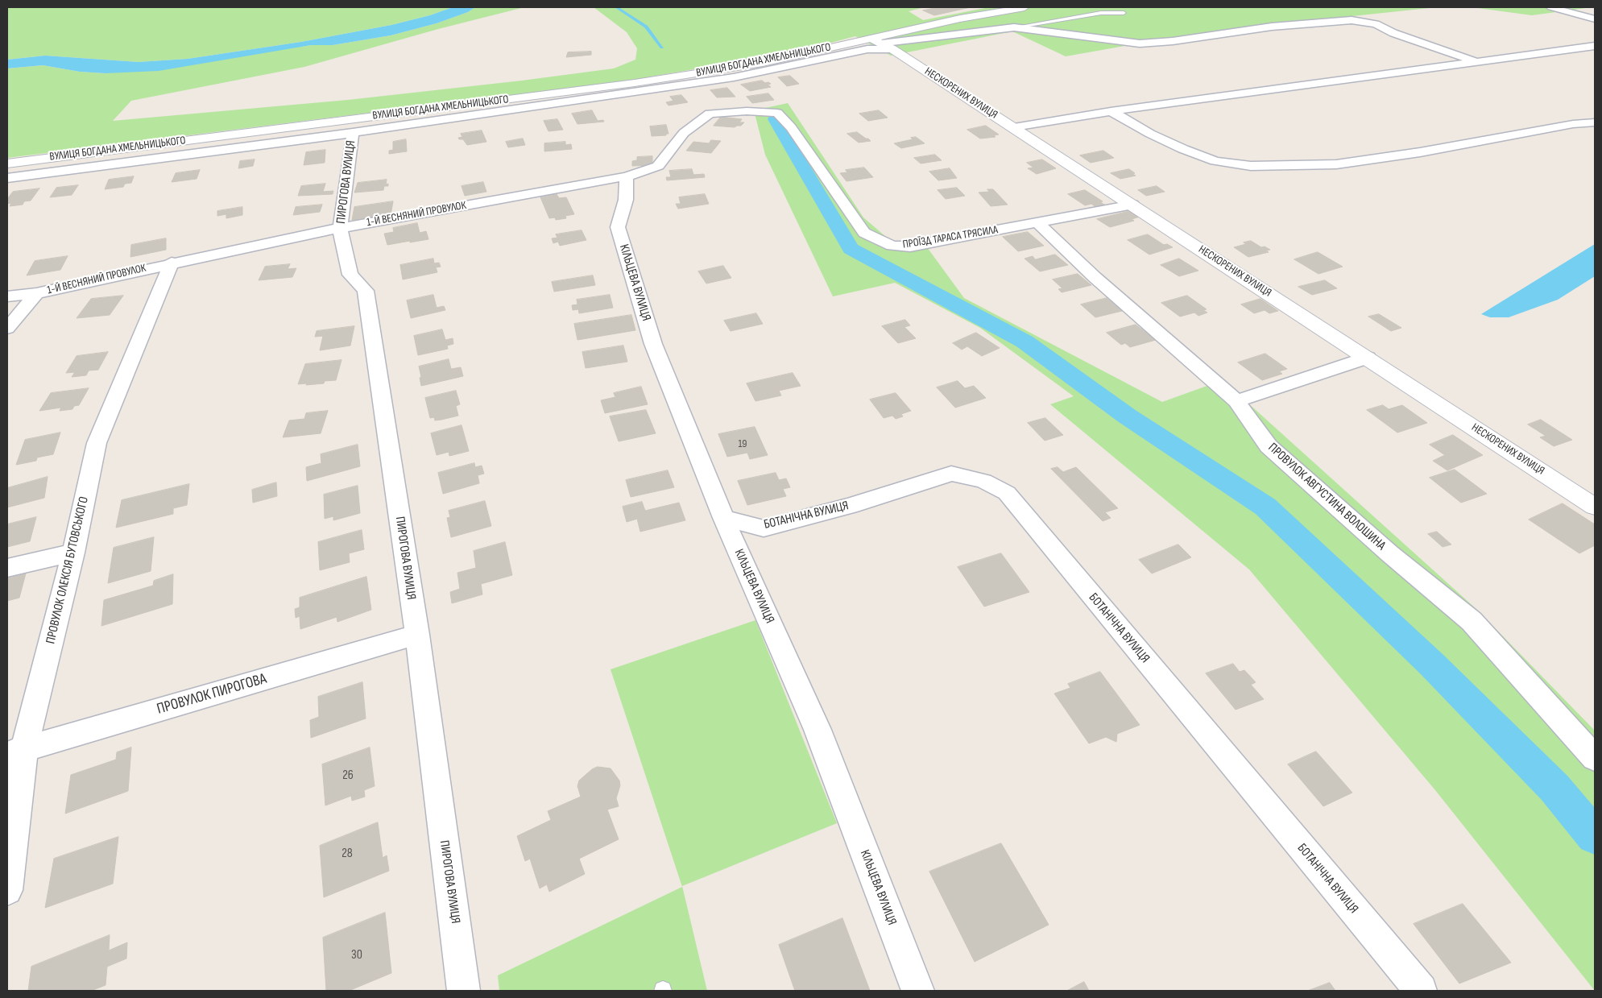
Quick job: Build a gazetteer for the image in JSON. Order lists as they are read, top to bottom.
{
  "streets": {
    "main road": ["ВУЛИЦЯ БОГДАНА ХМЕЛЬНИЦЬКОГО", "НЕСКОРЕНИХ ВУЛИЦЯ"],
    "street": [
      "ПИРОГОВА ВУЛИЦЯ",
      "1-Й ВЕСНЯНИЙ ПРОВУЛОК",
      "ПРОЇЗД ТАРАСА ТРЯСИЛА",
      "КІЛЬЦЕВА ВУЛИЦЯ",
      "ПРОВУЛОК АВГУСТИНА ВОЛОШИНА",
      "БОТАНІЧНА ВУЛИЦЯ",
      "ПРОВУЛОК ОЛЕКСІЯ БУТОВСЬКОГО",
      "ПРОВУЛОК ПИРОГОВА"
    ]
  },
  "crossings": [
    ["ВУЛИЦЯ БОГДАНА ХМЕЛЬНИЦЬКОГО", "НЕСКОРЕНИХ ВУЛИЦЯ"],
    ["НЕСКОРЕНИХ ВУЛИЦЯ", "ПРОЇЗД ТАРАСА ТРЯСИЛА"],
    ["ПИРОГОВА ВУЛИЦЯ", "1-Й ВЕСНЯНИЙ ПРОВУЛОК"],
    ["ПИРОГОВА ВУЛИЦЯ", "ПРОВУЛОК ПИРОГОВА"],
    ["1-Й ВЕСНЯНИЙ ПРОВУЛОК", "ПРОЇЗД ТАРАСА ТРЯСИЛА"],
    ["1-Й ВЕСНЯНИЙ ПРОВУЛОК", "КІЛЬЦЕВА ВУЛИЦЯ"],
    ["1-Й ВЕСНЯНИЙ ПРОВУЛОК", "ПРОВУЛОК ОЛЕКСІЯ БУТОВСЬКОГО"],
    ["ПРОЇЗД ТАРАСА ТРЯСИЛА", "ПРОВУЛОК АВГУСТИНА ВОЛОШИНА"],
    ["КІЛЬЦЕВА ВУЛИЦЯ", "БОТАНІЧНА ВУЛИЦЯ"],
    ["ПРОВУЛОК ОЛЕКСІЯ БУТОВСЬКОГО", "ПРОВУЛОК ПИРОГОВА"]
  ],
  "house_numbers": [
    "19",
    "26",
    "28",
    "30"
  ]
}
